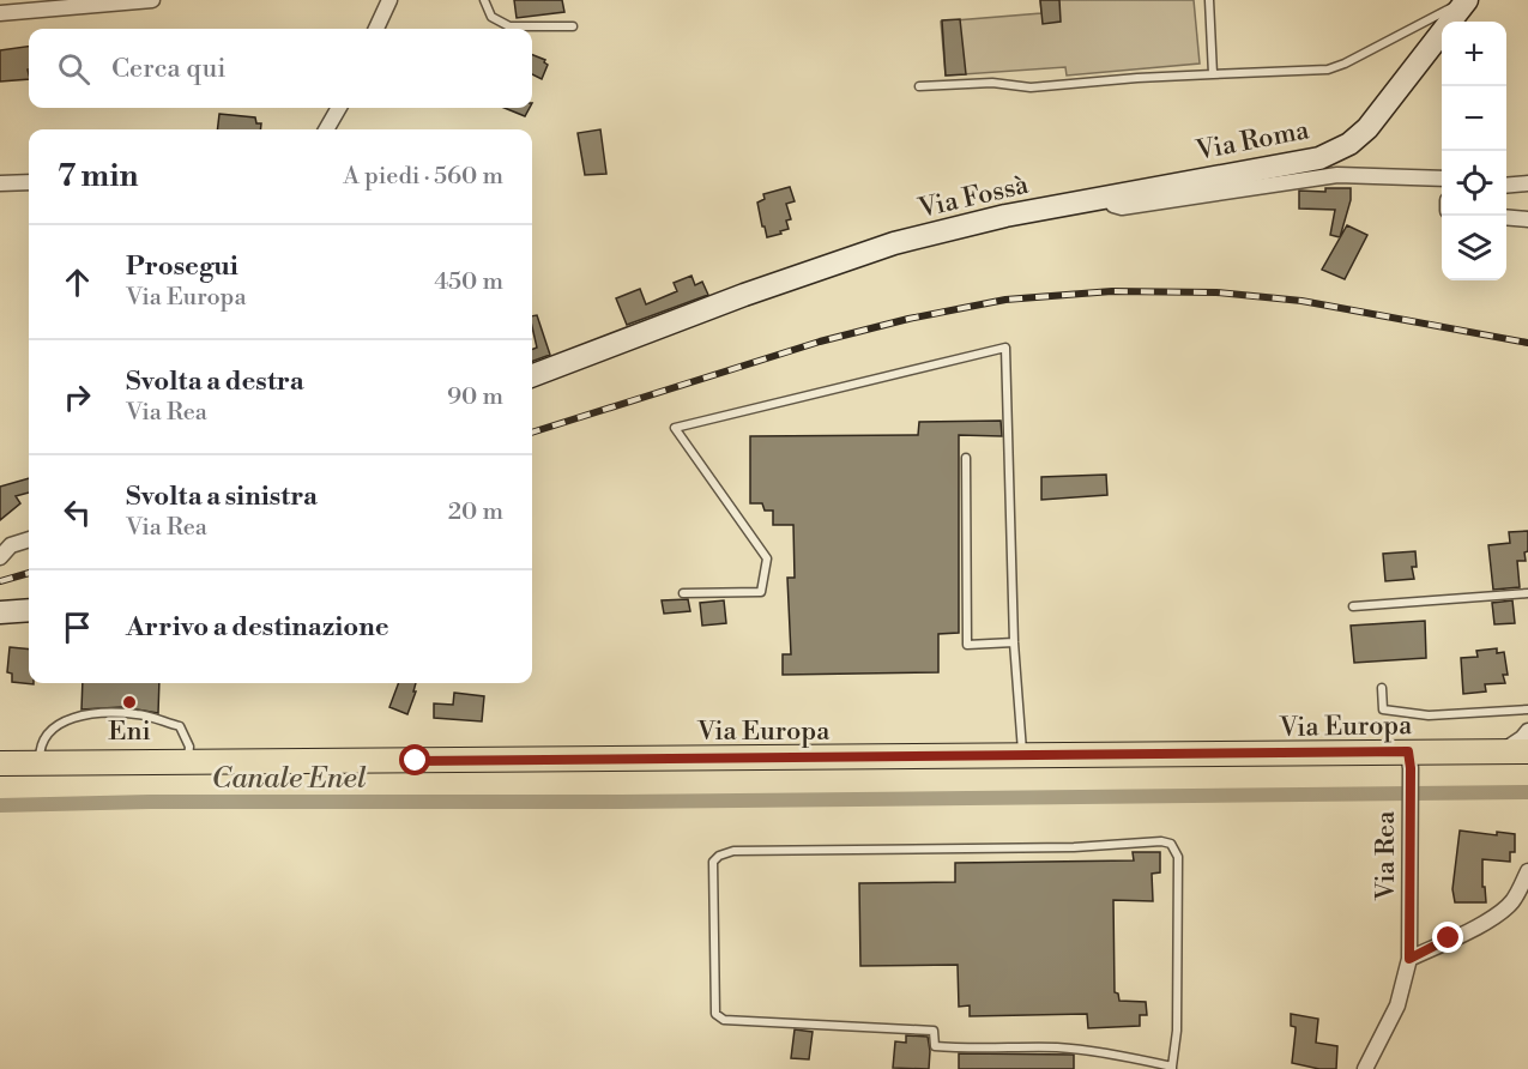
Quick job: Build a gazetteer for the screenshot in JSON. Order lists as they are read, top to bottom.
{
  "streets": {
    "main road": ["Via Roma", "Via Fossà", "Via Europa"],
    "street": ["Via Rea"]
  },
  "crossings": [
    ["Via Roma", "Via Fossà"],
    ["Via Europa", "Via Rea"]
  ],
  "water": ["Canale Enel"],
  "places": ["Eni"],
  "page": {
    "map_buttons": ["+", "−"],
    "search": "Cerca qui",
    "heading": ["7 min", "A piedi · 560 m"],
    "list": [
      ["Prosegui", "Via Europa", "450 m"],
      ["Svolta a destra", "Via Rea", "90 m"],
      ["Svolta a sinistra", "Via Rea", "20 m"],
      "Arrivo a destinazione"
    ]
  }
}
